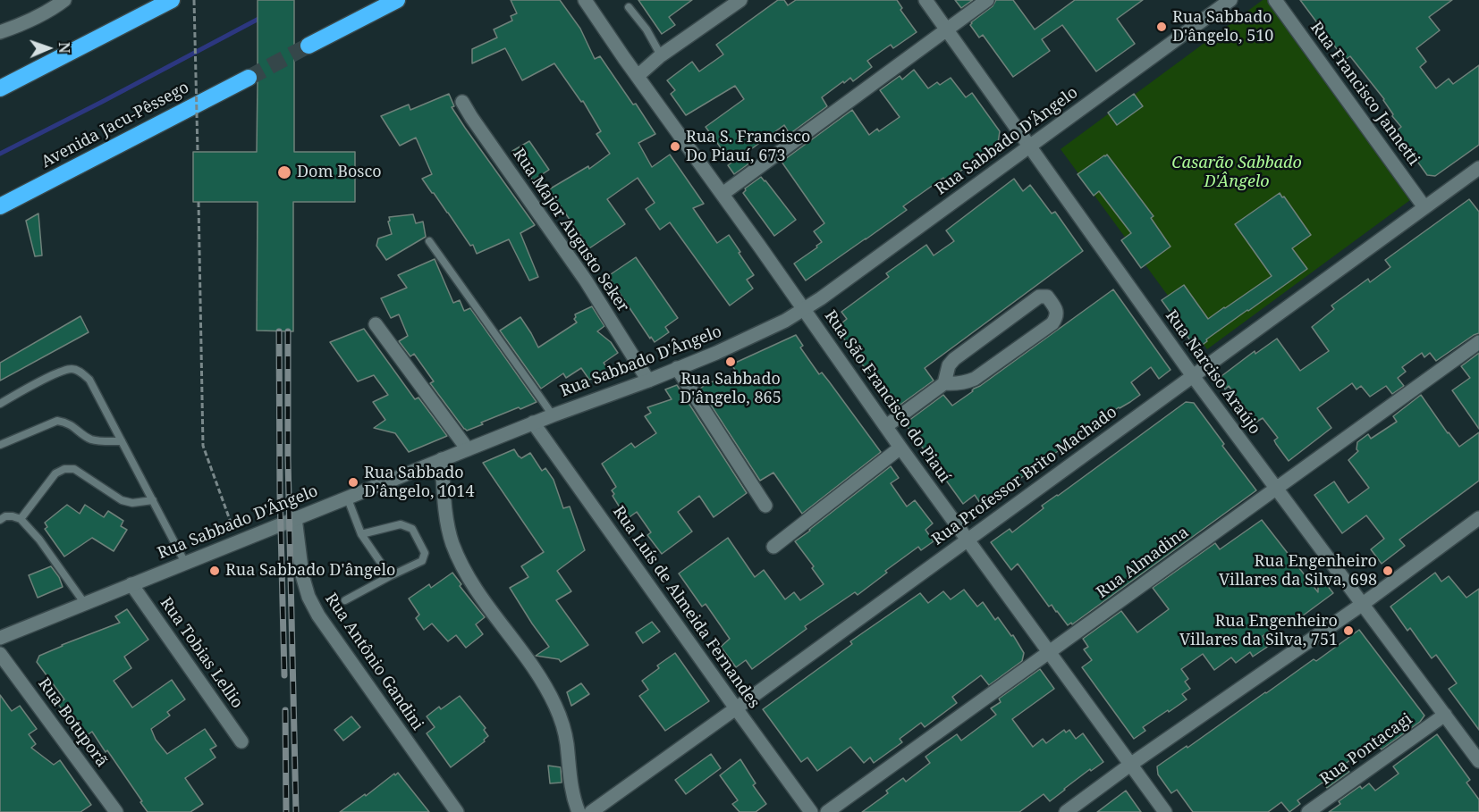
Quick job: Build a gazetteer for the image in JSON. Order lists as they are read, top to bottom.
{
  "streets": {
    "highway": ["Avenida Jacu-Pêssego"],
    "street": [
      "Rua Francisco Jannetti",
      "Rua Sabbado D'Ângelo",
      "Rua Major Augusto Seker",
      "Rua Narciso Araújo",
      "Rua São Francisco do Piauí",
      "Rua Professor Brito Machado",
      "Rua Almadina",
      "Rua Luís de Almeida Fernandes",
      "Rua Tobias Lellio",
      "Rua Antônio Gandini",
      "Rua Botuporã",
      "Rua Pontacagi"
    ]
  },
  "crossings": [
    ["Rua Francisco Jannetti", "Rua Professor Brito Machado"],
    ["Rua Sabbado D'Ângelo", "Rua Major Augusto Seker"],
    ["Rua Sabbado D'Ângelo", "Rua Narciso Araújo"],
    ["Rua Sabbado D'Ângelo", "Rua São Francisco do Piauí"],
    ["Rua Sabbado D'Ângelo", "Rua Luís de Almeida Fernandes"],
    ["Rua Sabbado D'Ângelo", "Rua Tobias Lellio"],
    ["Rua Sabbado D'Ângelo", "Rua Antônio Gandini"],
    ["Rua Narciso Araújo", "Rua Professor Brito Machado"],
    ["Rua Narciso Araújo", "Rua Almadina"],
    ["Rua Narciso Araújo", "Rua Pontacagi"],
    ["Rua São Francisco do Piauí", "Rua Professor Brito Machado"],
    ["Rua São Francisco do Piauí", "Rua Almadina"],
    ["Rua Professor Brito Machado", "Rua Luís de Almeida Fernandes"]
  ],
  "parks": ["Casarão Sabbado D'Ângelo"],
  "places": [
    "Rua Sabbado D'ângelo, 510",
    "Rua S. Francisco Do Piauí, 673",
    "Dom Bosco",
    "Rua Sabbado D'ângelo, 865",
    "Rua Sabbado D'ângelo, 1014",
    "Rua Sabbado D'ângelo",
    "Rua Engenheiro Villares da Silva, 698",
    "Rua Engenheiro Villares da Silva, 751"
  ],
  "north": "right"
}
